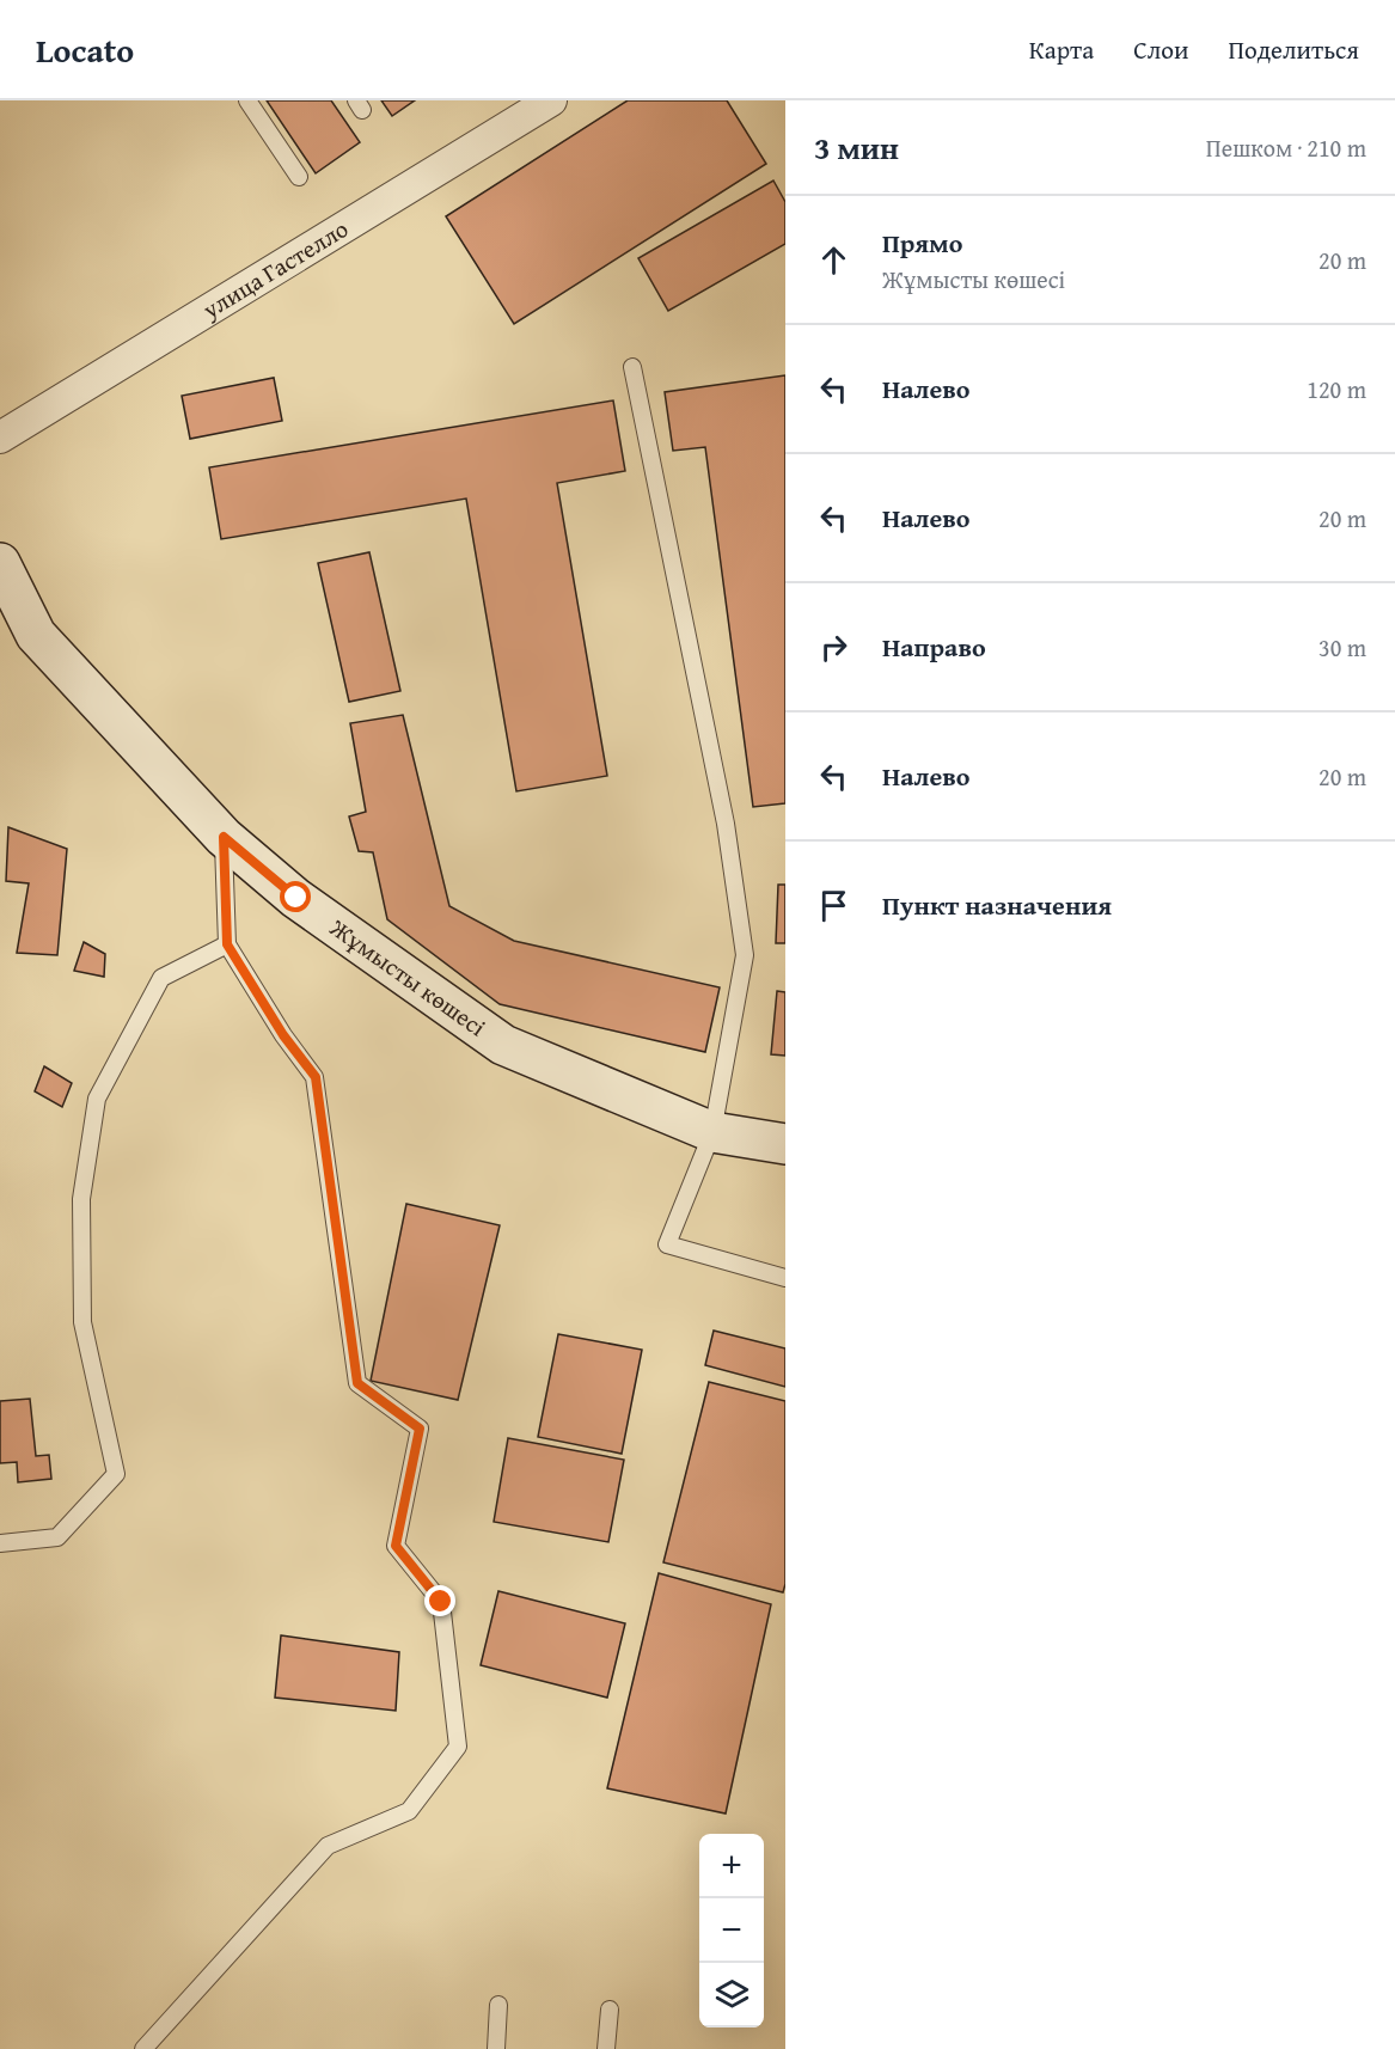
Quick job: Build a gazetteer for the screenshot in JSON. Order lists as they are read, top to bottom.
{
  "streets": {
    "main road": ["Жұмысты көшесі"],
    "street": ["улица Гастелло"]
  },
  "page": {
    "header": "Locato",
    "nav": ["Карта", "Слои", "Поделиться"],
    "heading": ["3 мин", "Пешком · 210 m"],
    "list": [
      ["Прямо", "Жұмысты көшесі", "20 m"],
      ["Налево", "120 m"],
      ["Налево", "20 m"],
      ["Направо", "30 m"],
      ["Налево", "20 m"],
      "Пункт назначения"
    ],
    "map_buttons": ["+", "−"]
  }
}
